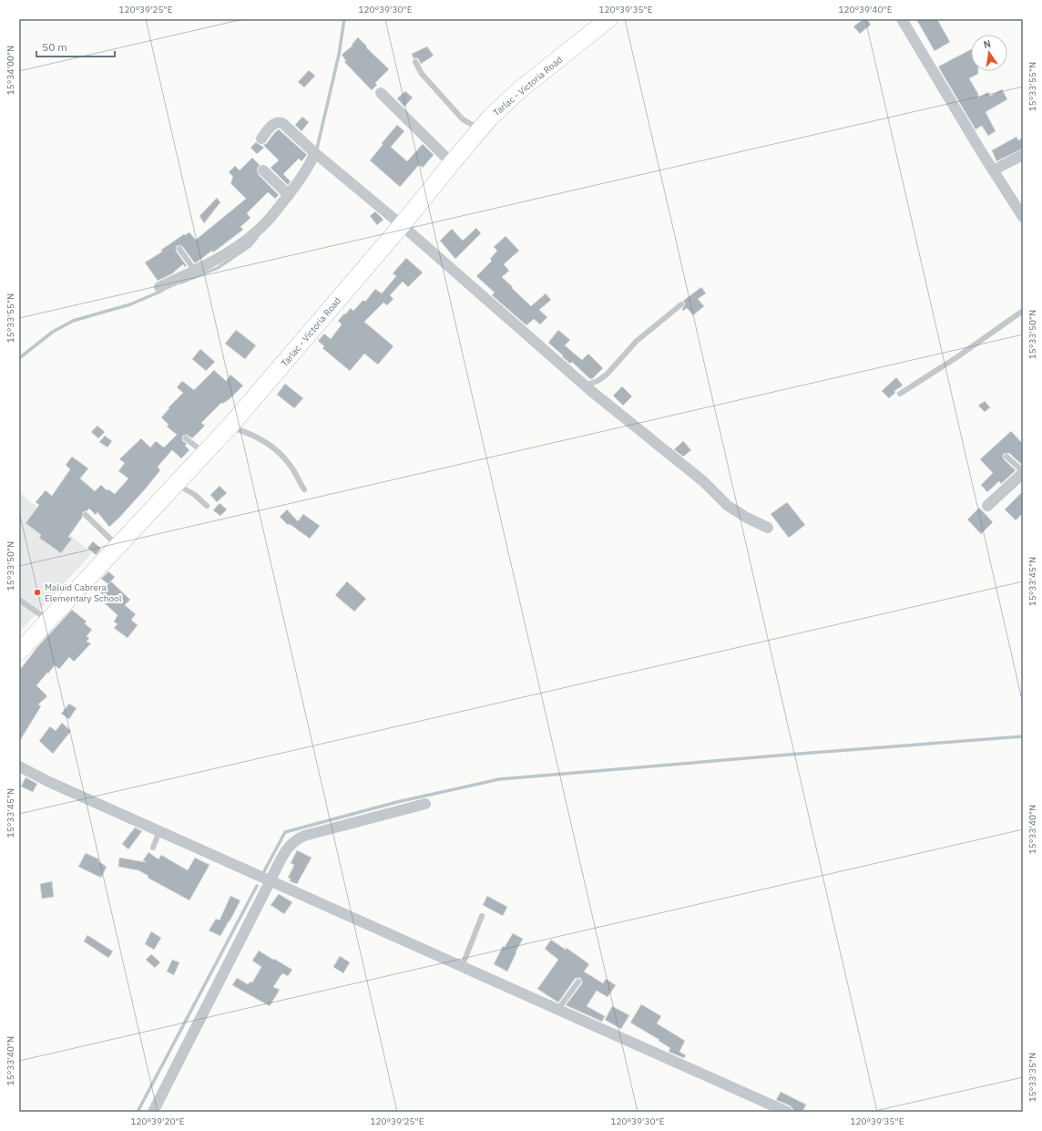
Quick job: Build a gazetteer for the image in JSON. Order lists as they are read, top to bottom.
{
  "streets": {
    "main road": ["Tarlac - Victoria Road"]
  },
  "places": ["Maluid Cabrera Elementary School"],
  "scale_bar": "50 m",
  "north": "top",
  "coordinates": [
    "120°39'25\"E",
    "120°39'30\"E",
    "120°39'35\"E",
    "120°39'40\"E",
    "15°34'00\"N",
    "15°33'55\"N",
    "15°33'50\"N",
    "15°33'45\"N",
    "15°33'40\"N",
    "15°33'35\"N",
    "120°39'20\"E"
  ]
}
